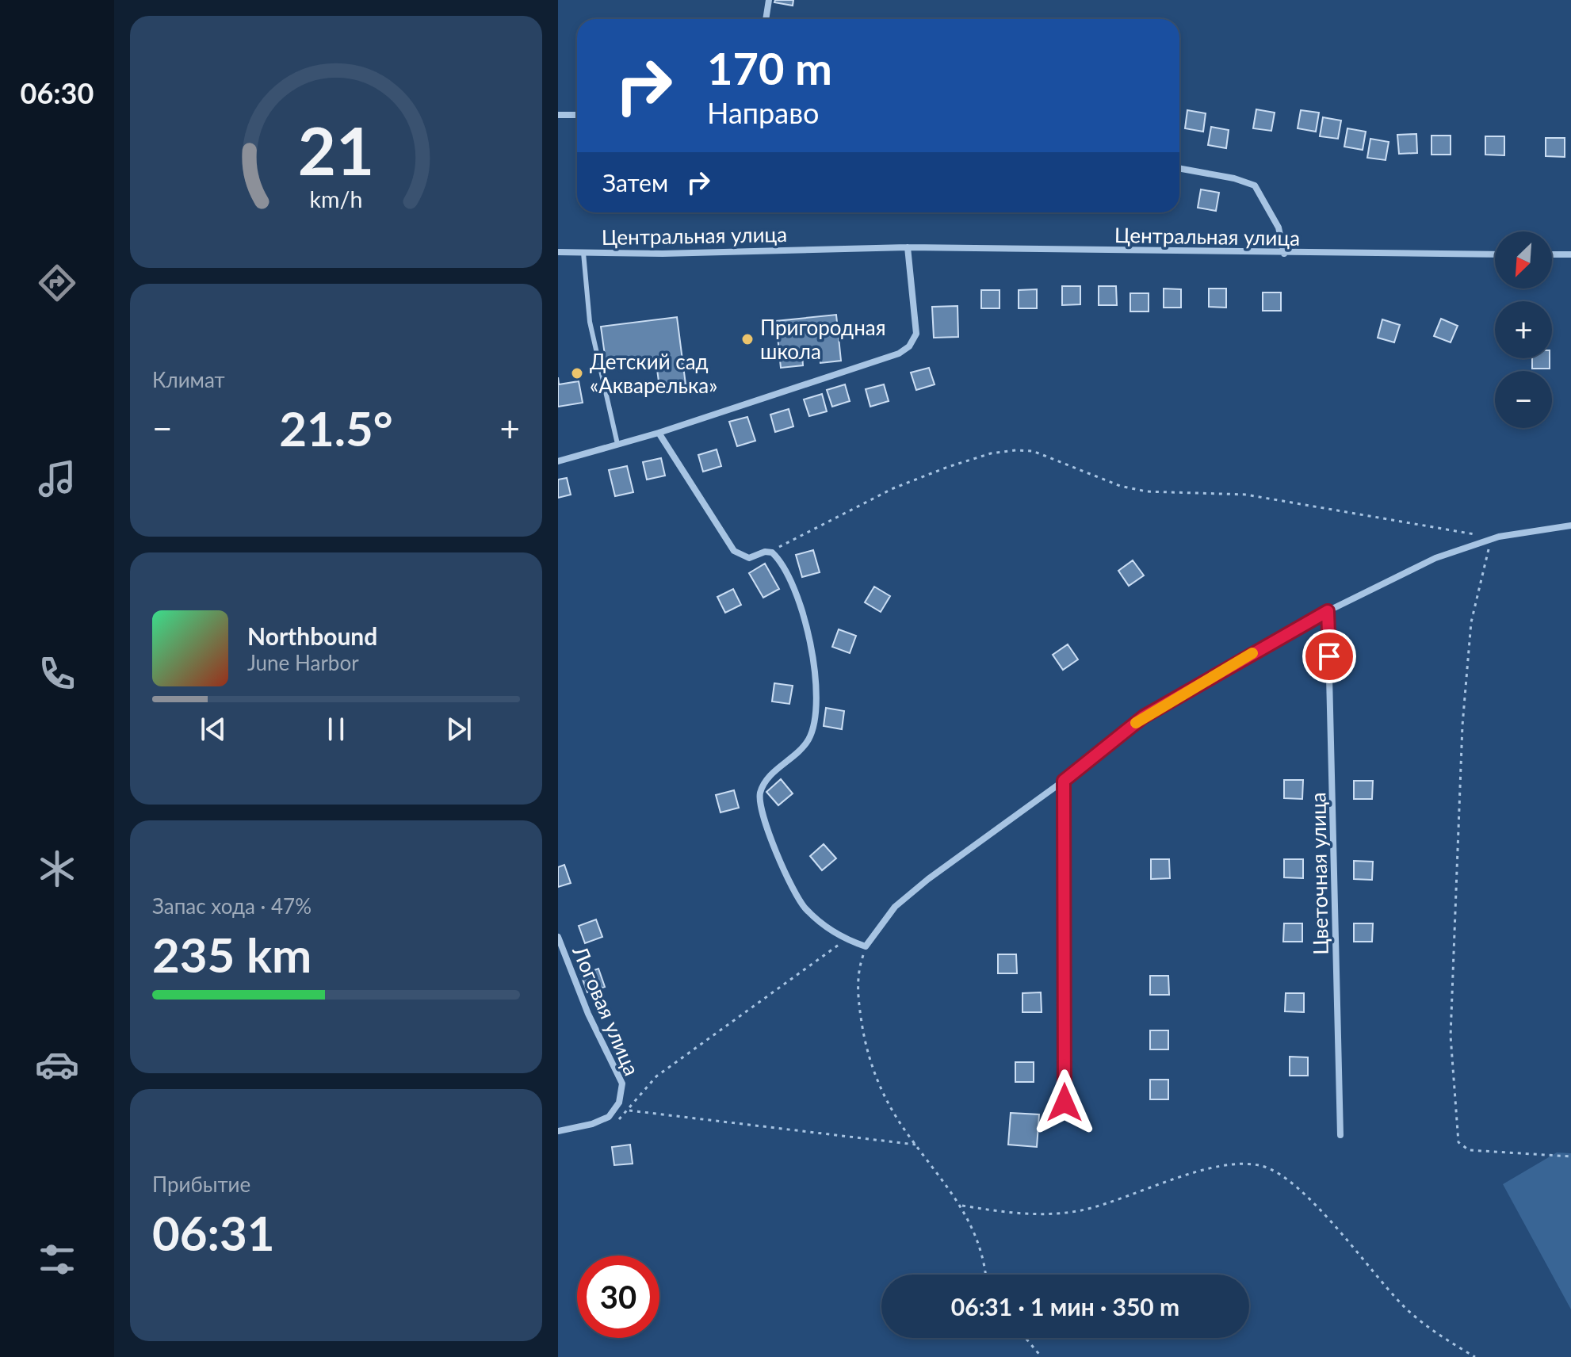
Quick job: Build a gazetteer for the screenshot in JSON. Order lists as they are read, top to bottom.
{
  "streets": {
    "street": ["Центральная улица", "Цветочная улица", "Логовая улица"]
  },
  "places": ["Пригородная школа", "Детский сад «Акварелька»"],
  "north": "bottom left",
  "page": {
    "tabs": "06:30",
    "turn": ["170 m", "Направо"],
    "then": "Затем",
    "map_buttons": ["+", "−"],
    "tile": [
      "Климат",
      ["Запас хода · 47%", "235 km"],
      ["Прибытие", "06:31"]
    ],
    "heat": ["−", "21.5°", "+"],
    "song": ["Northbound", "June Harbor"],
    "limit": "30",
    "trip": "06:31 · 1 мин · 350 m",
    "gauge": ["21", "km/h"]
  }
}
